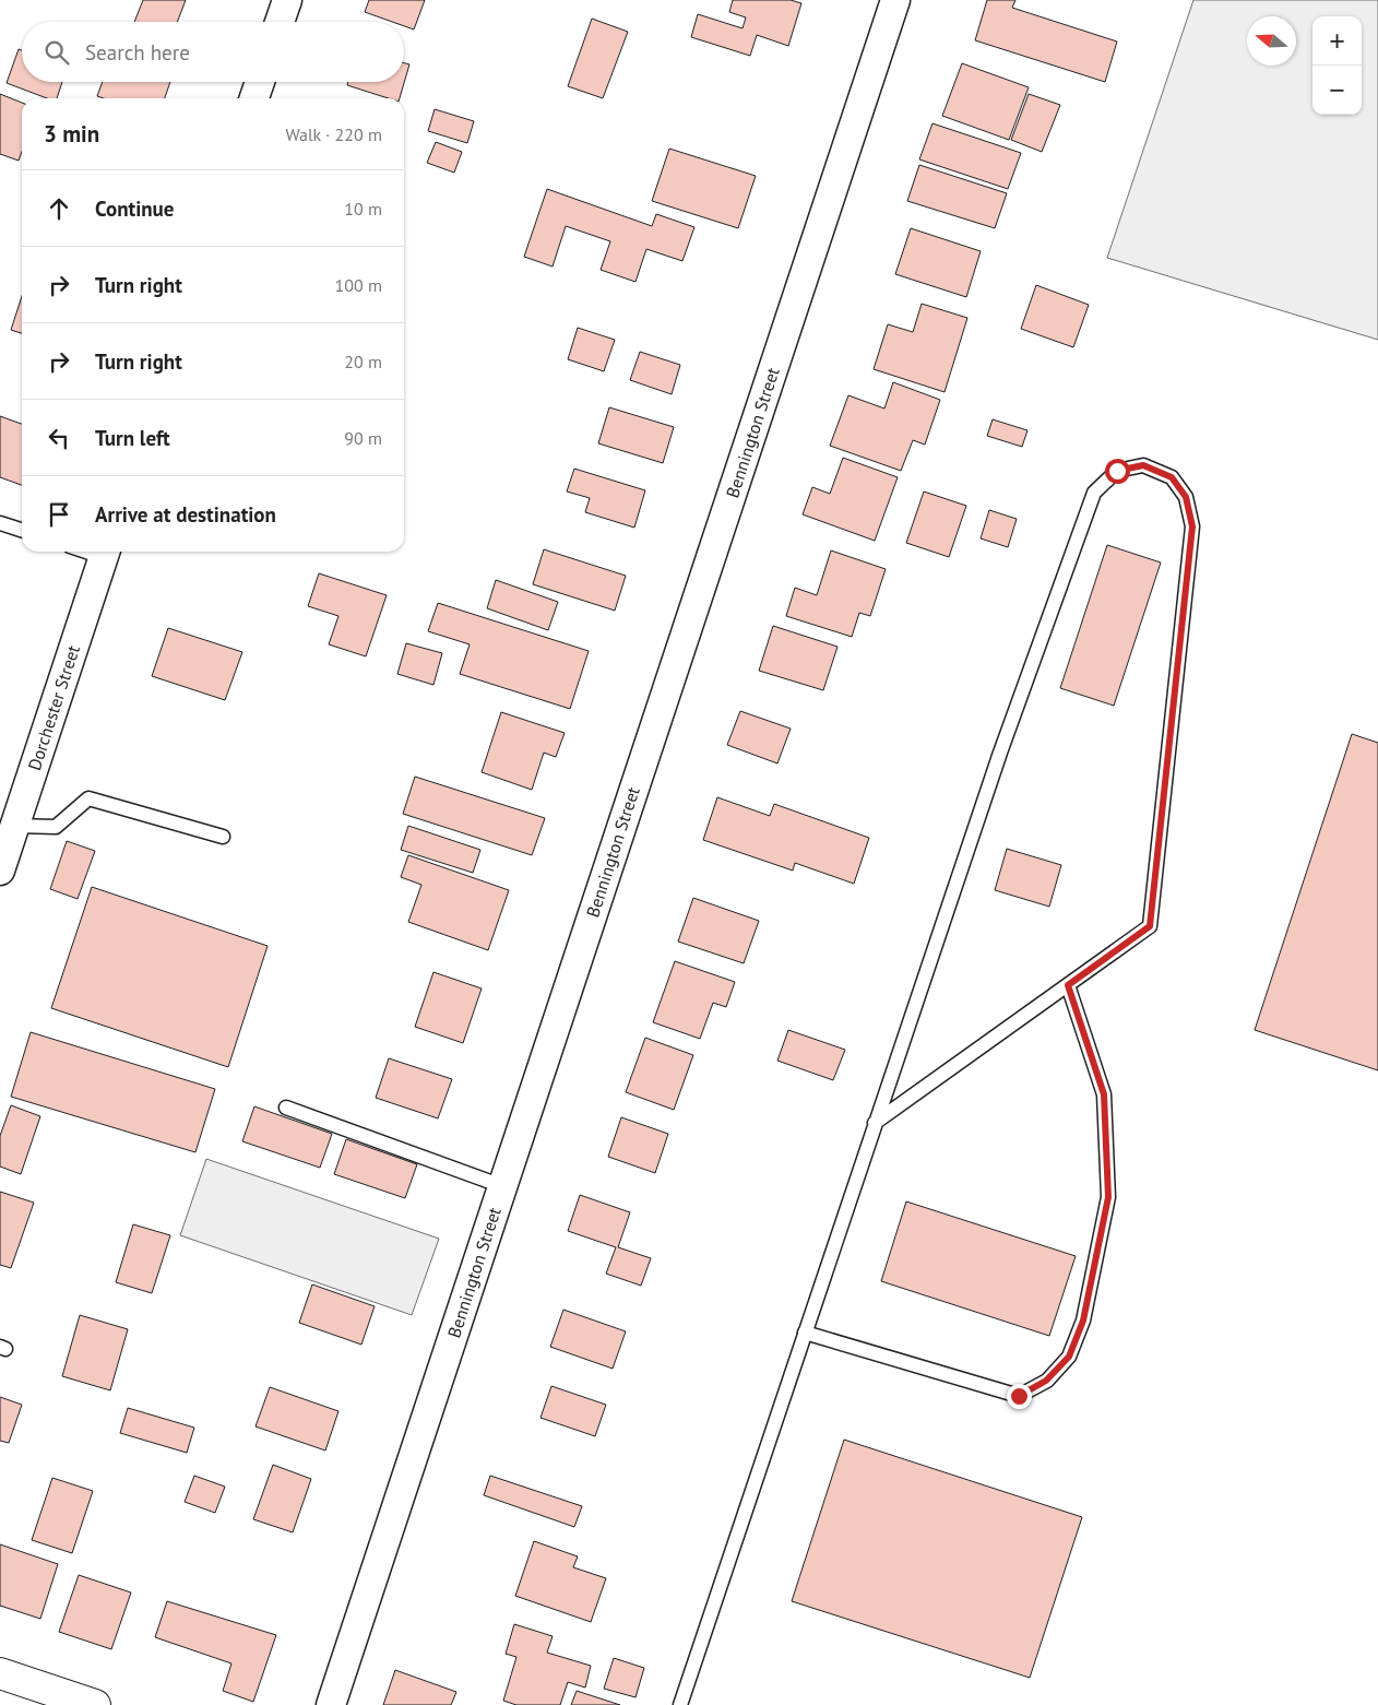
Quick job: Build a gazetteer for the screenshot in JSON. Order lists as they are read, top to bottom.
{
  "streets": {
    "street": ["Bennington Street", "Dorchester Street"]
  },
  "north": "left",
  "page": {
    "map_buttons": ["+", "−"],
    "search": "Search here",
    "heading": ["3 min", "Walk · 220 m"],
    "list": [
      ["Continue", "10 m"],
      ["Turn right", "100 m"],
      ["Turn right", "20 m"],
      ["Turn left", "90 m"],
      "Arrive at destination"
    ]
  }
}
